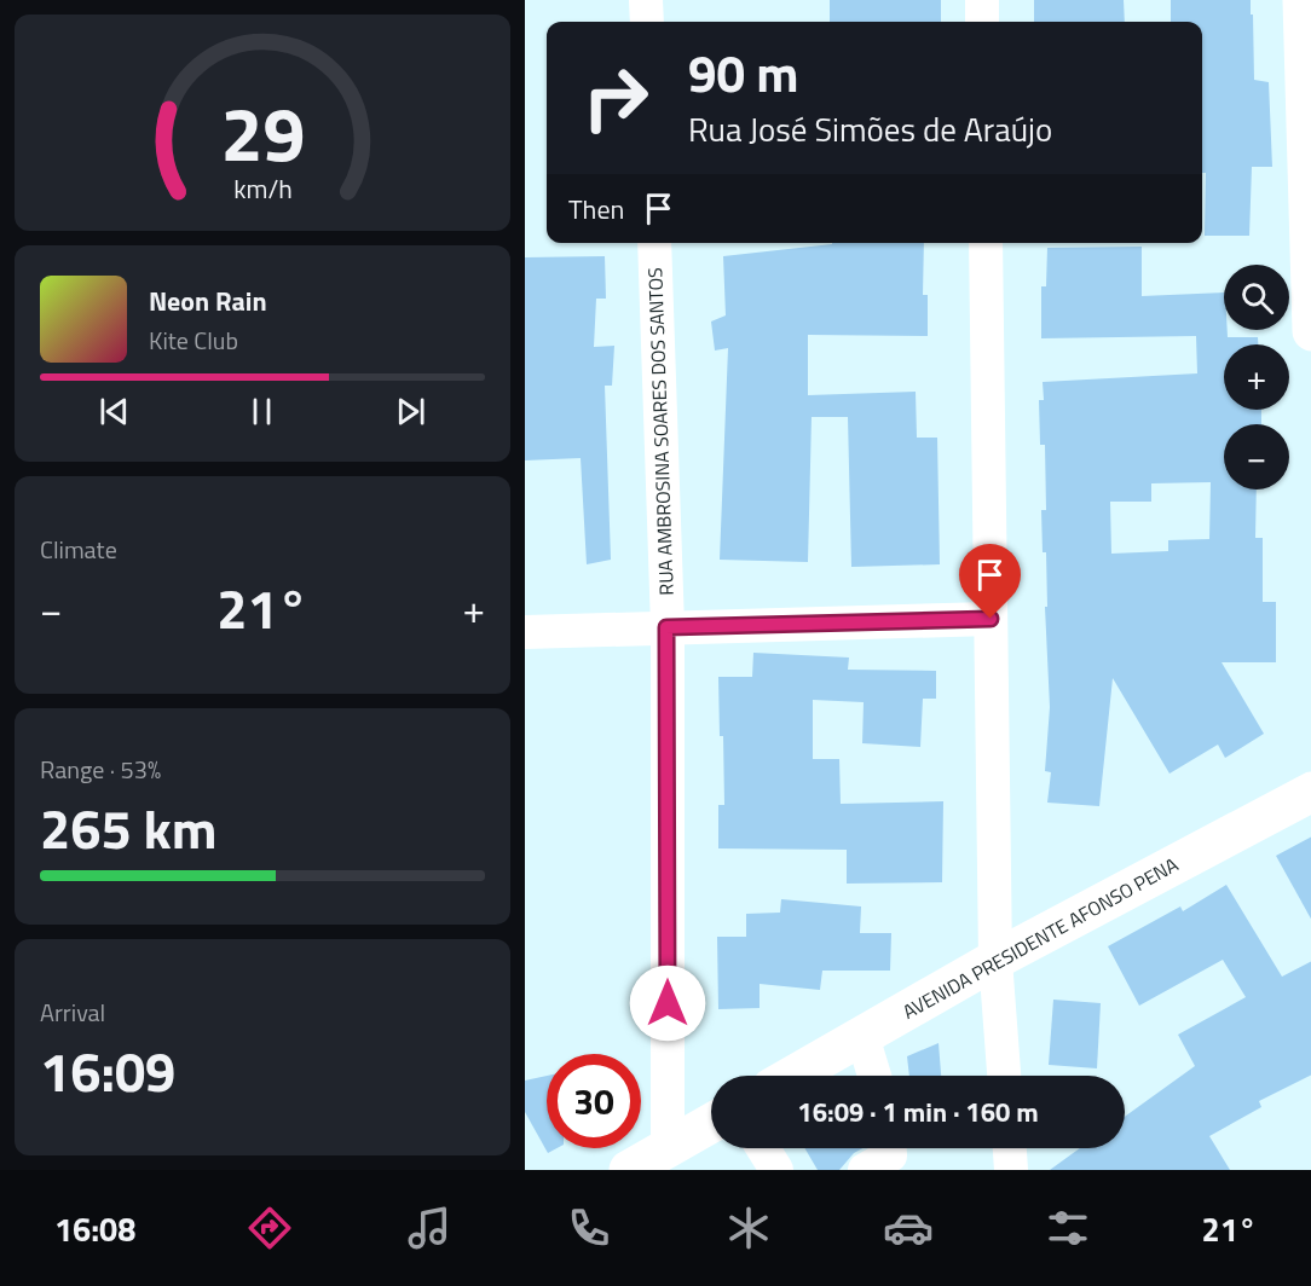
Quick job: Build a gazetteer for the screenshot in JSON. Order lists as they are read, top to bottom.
{
  "streets": {
    "main road": ["AVENIDA PRESIDENTE AFONSO PENA"],
    "street": ["RUA AMBROSINA SOARES DOS SANTOS"]
  },
  "page": {
    "turn": ["90 m", "Rua José Simões de Araújo"],
    "then": "Then",
    "map_buttons": ["+", "−"],
    "song": ["Neon Rain", "Kite Club"],
    "tile": [
      "Climate",
      ["Range · 53%", "265 km"],
      ["Arrival", "16:09"]
    ],
    "heat": ["−", "21°", "+"],
    "limit": "30",
    "trip": "16:09 · 1 min · 160 m",
    "tabs": ["16:08", "21°"],
    "gauge": ["29", "km/h"]
  }
}
